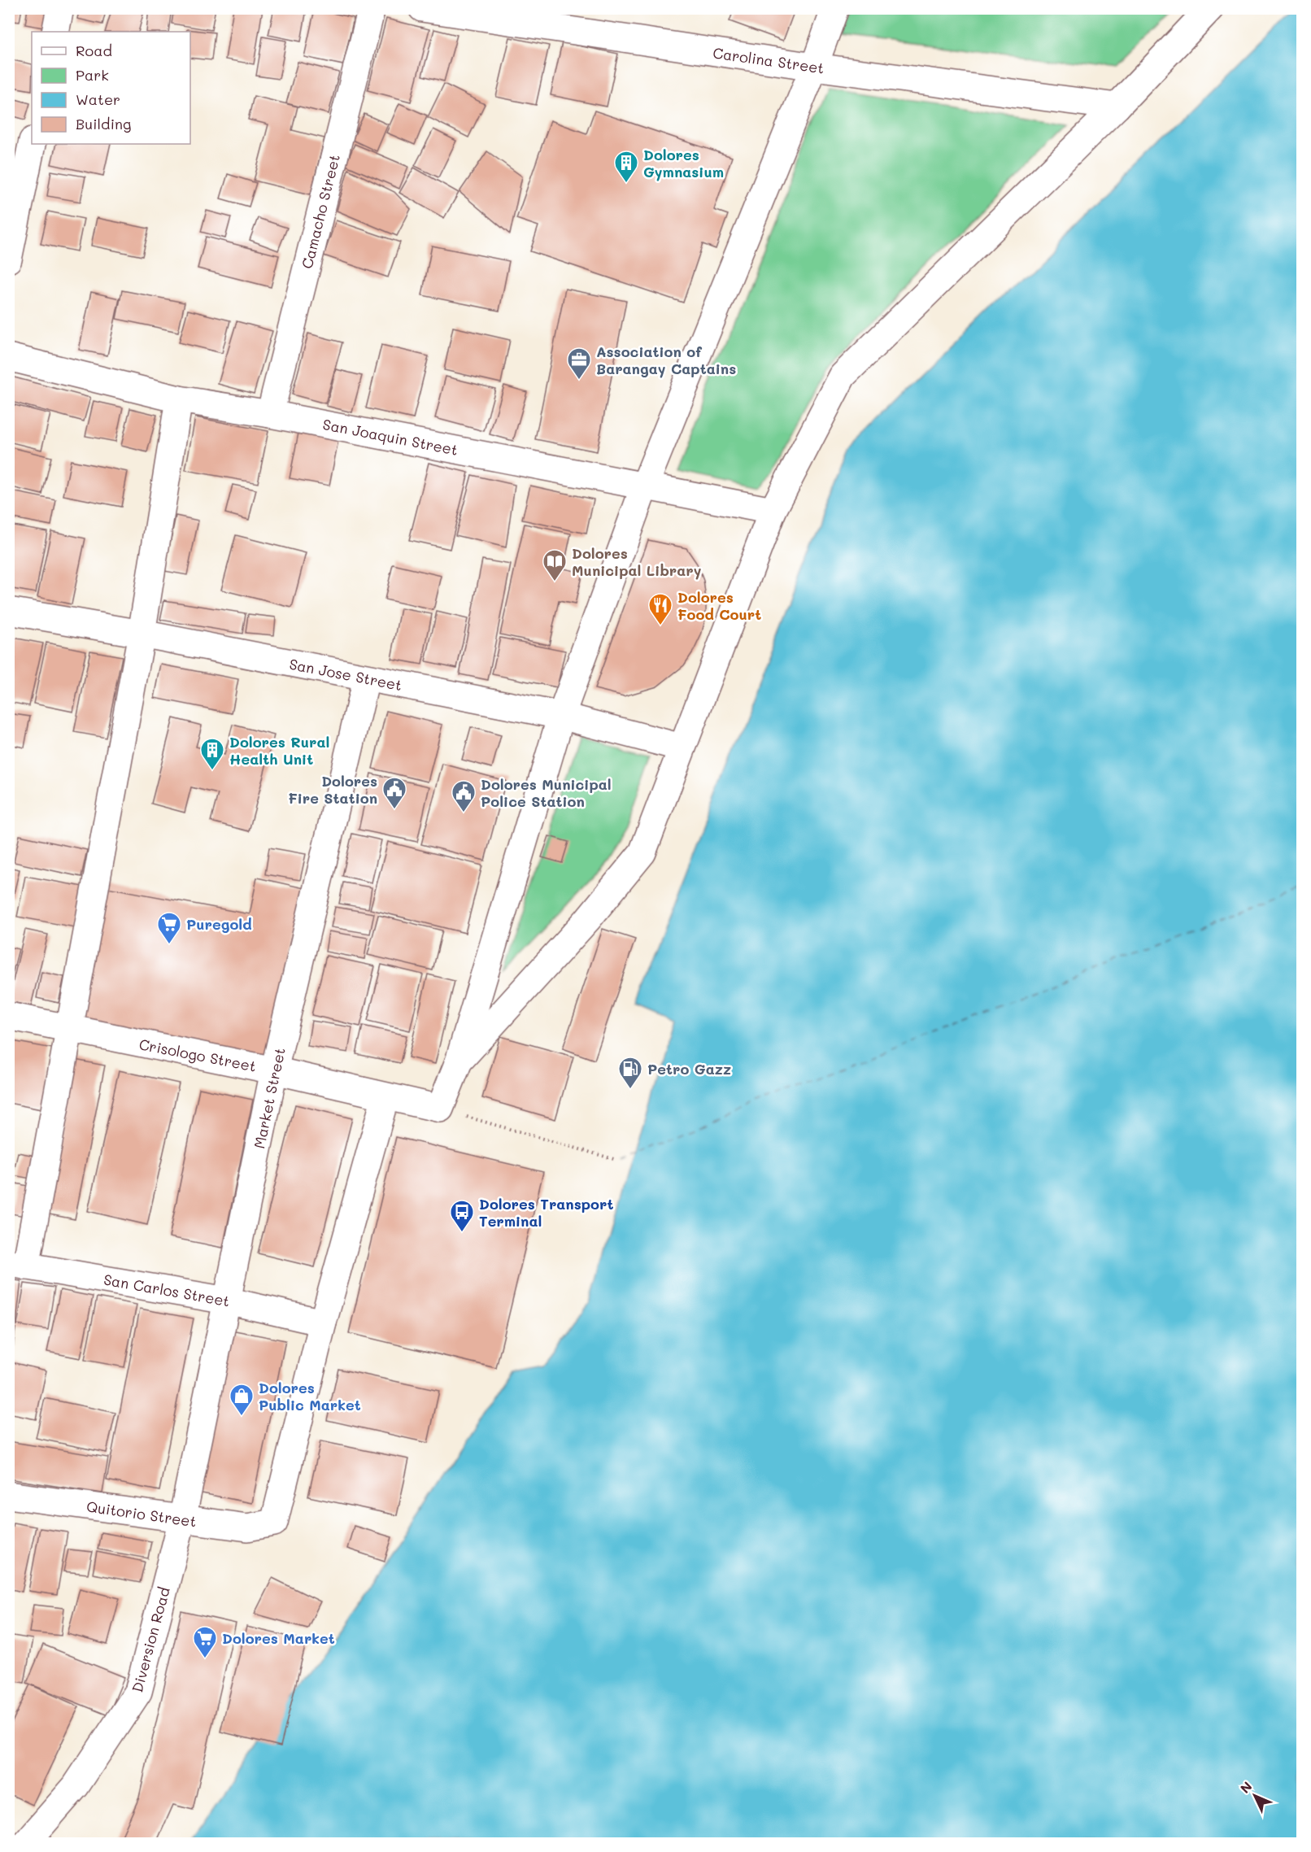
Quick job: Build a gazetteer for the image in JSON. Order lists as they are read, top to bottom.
{
  "streets": {
    "street": [
      "Carolina Street",
      "Camacho Street",
      "San Joaquin Street",
      "San Jose Street",
      "Crisologo Street",
      "Market Street",
      "San Carlos Street",
      "Quitorio Street",
      "Diversion Road"
    ]
  },
  "crossings": [
    ["Camacho Street", "San Joaquin Street"],
    ["San Jose Street", "Market Street"],
    ["Crisologo Street", "Market Street"],
    ["Market Street", "San Carlos Street"],
    ["Market Street", "Quitorio Street"],
    ["Market Street", "Diversion Road"],
    ["San Carlos Street", "Quitorio Street"],
    ["Quitorio Street", "Diversion Road"]
  ],
  "places": {
    "building": ["Dolores Gymnasium", "Dolores Rural Health Unit"],
    "office": ["Association of Barangay Captains"],
    "library": ["Dolores Municipal Library"],
    "restaurant": ["Dolores Food Court"],
    "public building": ["Dolores Fire Station", "Dolores Municipal Police Station"],
    "supermarket": ["Puregold", "Dolores Market"],
    "fuel station": ["Petro Gazz"],
    "bus stop": ["Dolores Transport Terminal"],
    "shop": ["Dolores Public Market"]
  },
  "legend": [
    "Road",
    "Park",
    "Water",
    "Building"
  ],
  "north": "top left"
}
